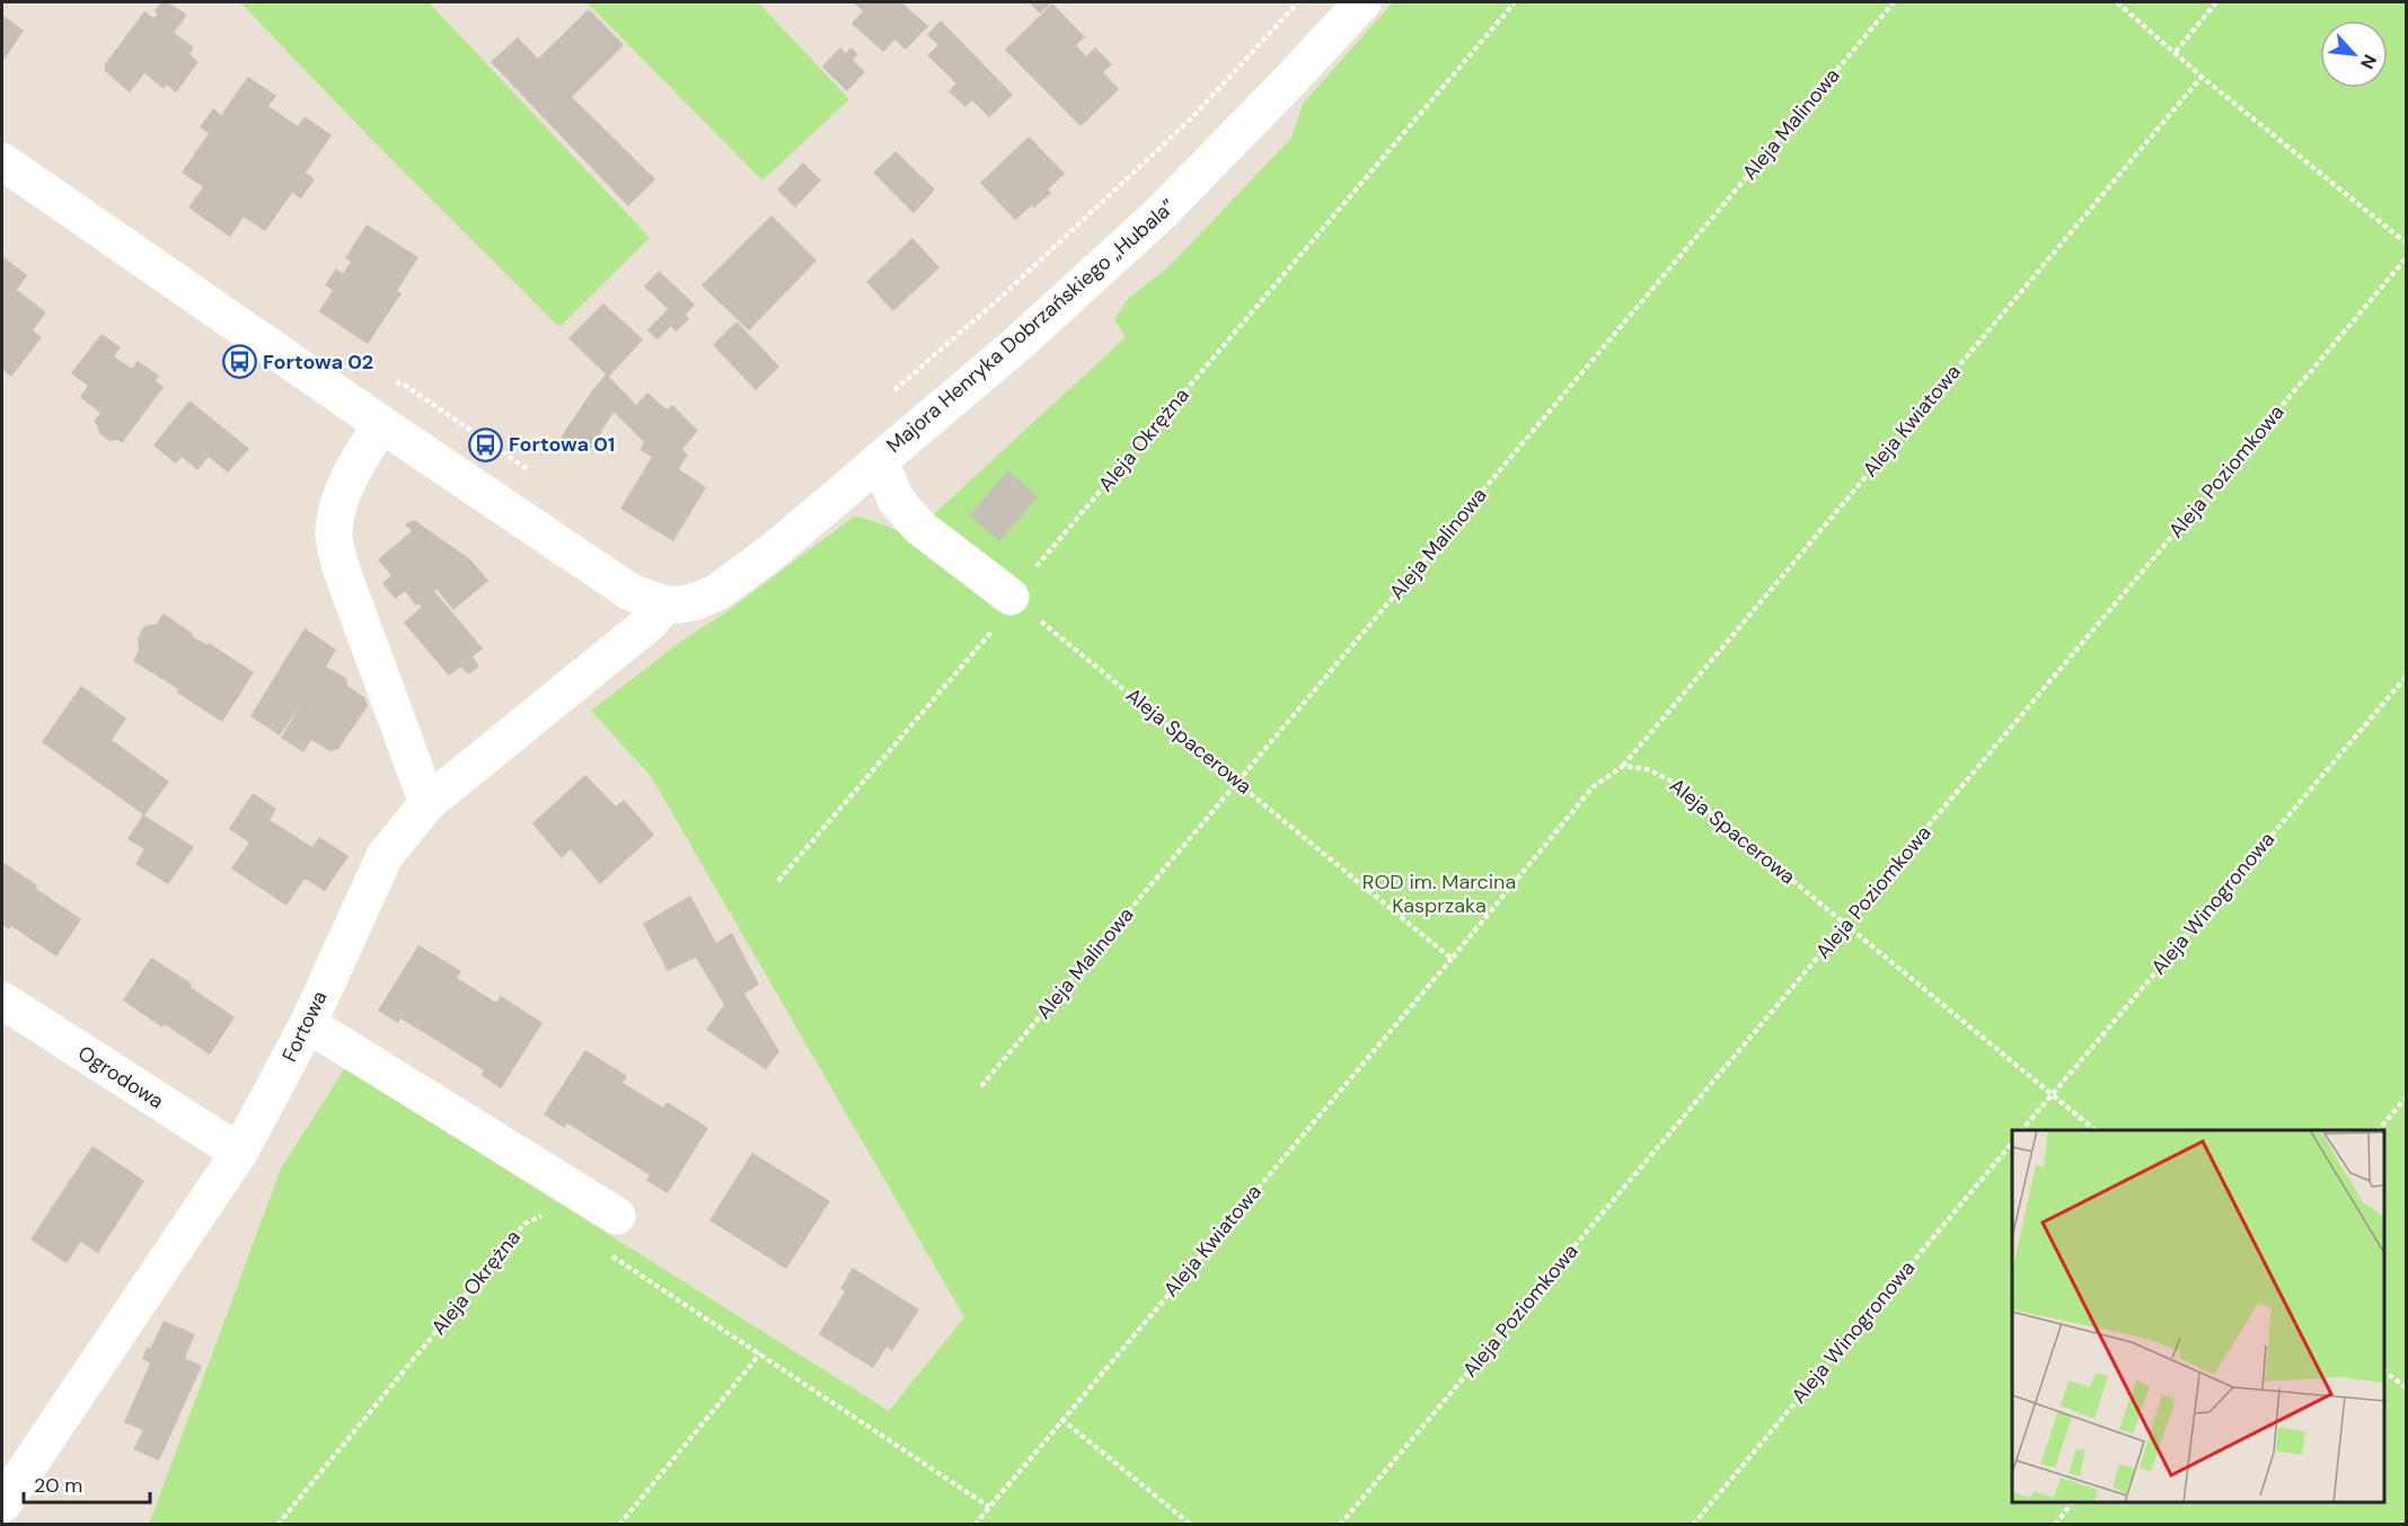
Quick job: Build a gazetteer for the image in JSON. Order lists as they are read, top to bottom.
{
  "streets": {
    "street": ["Majora Henryka Dobrzańskiego „Hubala”", "Fortowa", "Ogrodowa"],
    "path": [
      "Aleja Malinowa",
      "Aleja Kwiatowa",
      "Aleja Okrężna",
      "Aleja Poziomkowa",
      "Aleja Spacerowa",
      "Aleja Winogronowa"
    ]
  },
  "crossings": [
    ["Aleja Malinowa", "Aleja Spacerowa"],
    ["Majora Henryka Dobrzańskiego „Hubala”", "Fortowa"],
    ["Aleja Kwiatowa", "Aleja Spacerowa"],
    ["Aleja Okrężna", "Aleja Spacerowa"],
    ["Aleja Poziomkowa", "Aleja Spacerowa"],
    ["Aleja Spacerowa", "Aleja Winogronowa"],
    ["Fortowa", "Ogrodowa"]
  ],
  "parks": ["ROD im. Marcina Kasprzaka"],
  "places": {
    "bus stop": ["Fortowa 02", "Fortowa 01"]
  },
  "scale_bar": "20 m",
  "north": "bottom right"
}
